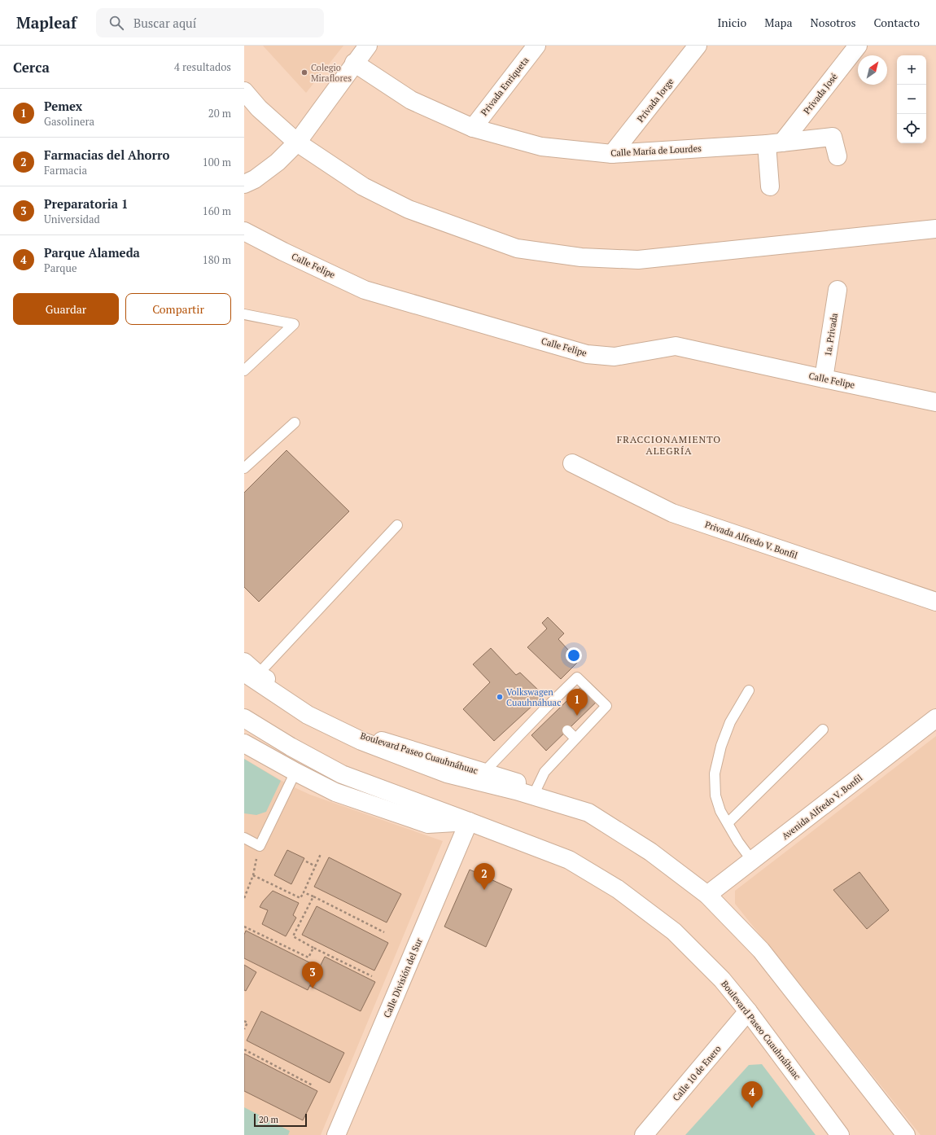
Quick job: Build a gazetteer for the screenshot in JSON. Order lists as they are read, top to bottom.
{
  "streets": {
    "street": [
      "Privada Enriqueta",
      "Privada José",
      "Privada Jorge",
      "Calle María de Lourdes",
      "Calle Felipe",
      "1a. Privada",
      "Privada Alfredo V. Bonfil",
      "Boulevard Paseo Cuauhnáhuac",
      "Avenida Alfredo V. Bonfil",
      "Calle División del Sur",
      "Calle 10 de Enero"
    ]
  },
  "crossings": [
    ["Privada Enriqueta", "Calle María de Lourdes"],
    ["Privada José", "Calle María de Lourdes"],
    ["Privada Jorge", "Calle María de Lourdes"],
    ["Calle Felipe", "1a. Privada"],
    ["Boulevard Paseo Cuauhnáhuac", "Avenida Alfredo V. Bonfil"],
    ["Boulevard Paseo Cuauhnáhuac", "Calle División del Sur"],
    ["Boulevard Paseo Cuauhnáhuac", "Calle 10 de Enero"]
  ],
  "districts": ["FRACCIONAMIENTO ALEGRÍA"],
  "places": ["Colegio Miraflores", "Volkswagen Cuauhnáhuac"],
  "scale_bar": "20 m",
  "north": "top right",
  "page": {
    "header": "Mapleaf",
    "search": "Buscar aquí",
    "nav": [
      "Inicio",
      "Mapa",
      "Nosotros",
      "Contacto"
    ],
    "heading": ["Cerca", "4 resultados"],
    "map_buttons": ["+", "−"],
    "list": [
      {
        "mark": "1",
        "name": "Pemex",
        "note": "Gasolinera",
        "value": "20 m"
      },
      {
        "mark": "2",
        "name": "Farmacias del Ahorro",
        "note": "Farmacia",
        "value": "100 m"
      },
      {
        "mark": "3",
        "name": "Preparatoria 1",
        "note": "Universidad",
        "value": "160 m"
      },
      {
        "mark": "4",
        "name": "Parque Alameda",
        "note": "Parque",
        "value": "180 m"
      }
    ],
    "buttons": ["Guardar", "Compartir"],
    "pins": [
      "1",
      "2",
      "3",
      "4"
    ],
    "scale": "20 m"
  }
}
